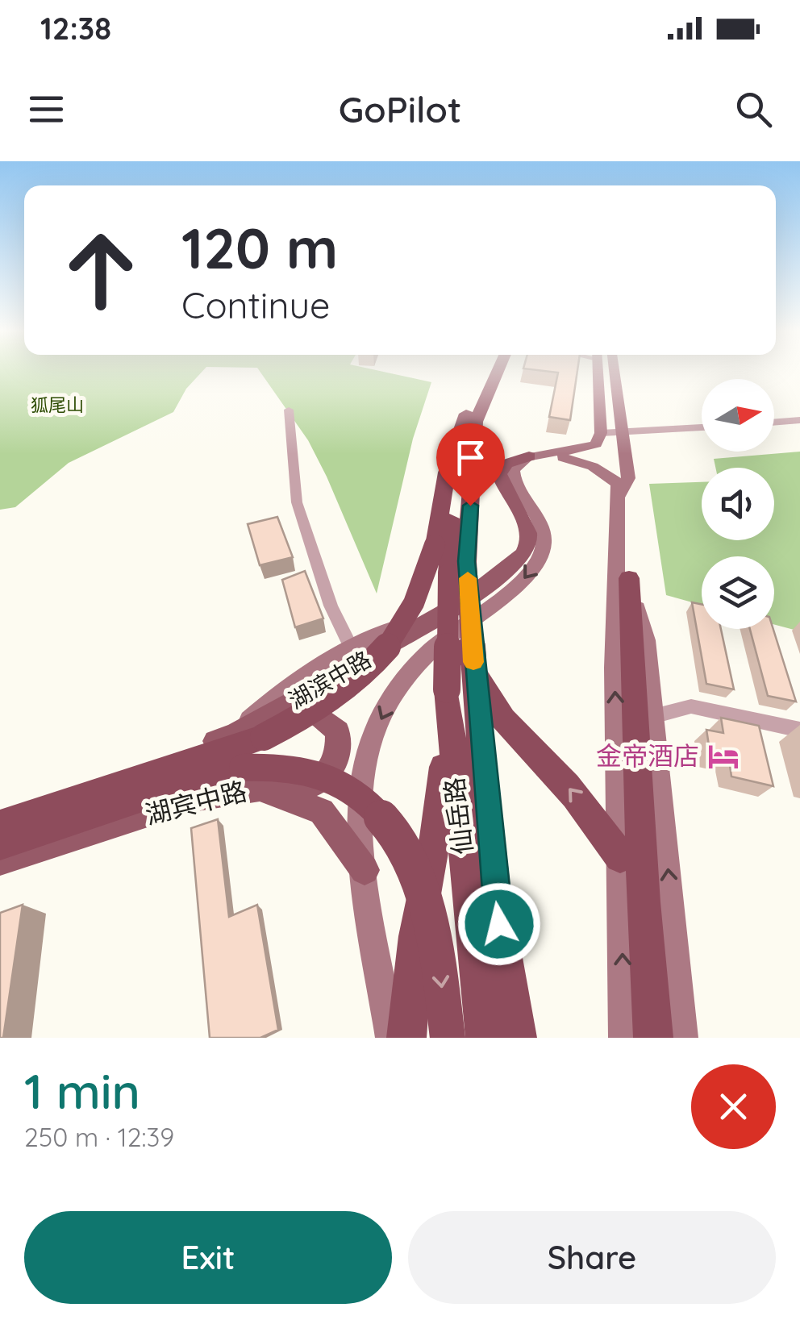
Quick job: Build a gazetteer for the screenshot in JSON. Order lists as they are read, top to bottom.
{
  "streets": {
    "highway": ["仙岳路"],
    "main road": ["湖滨中路", "湖宾中路"]
  },
  "parks": ["狐尾山"],
  "places": {
    "hotel": ["金帝酒店"]
  },
  "north": "right",
  "page": {
    "status": "12:38",
    "header": "GoPilot",
    "turn": ["120 m", "Continue"],
    "heading": ["1 min", "250 m · 12:39"],
    "buttons": ["Exit", "Share"]
  }
}
